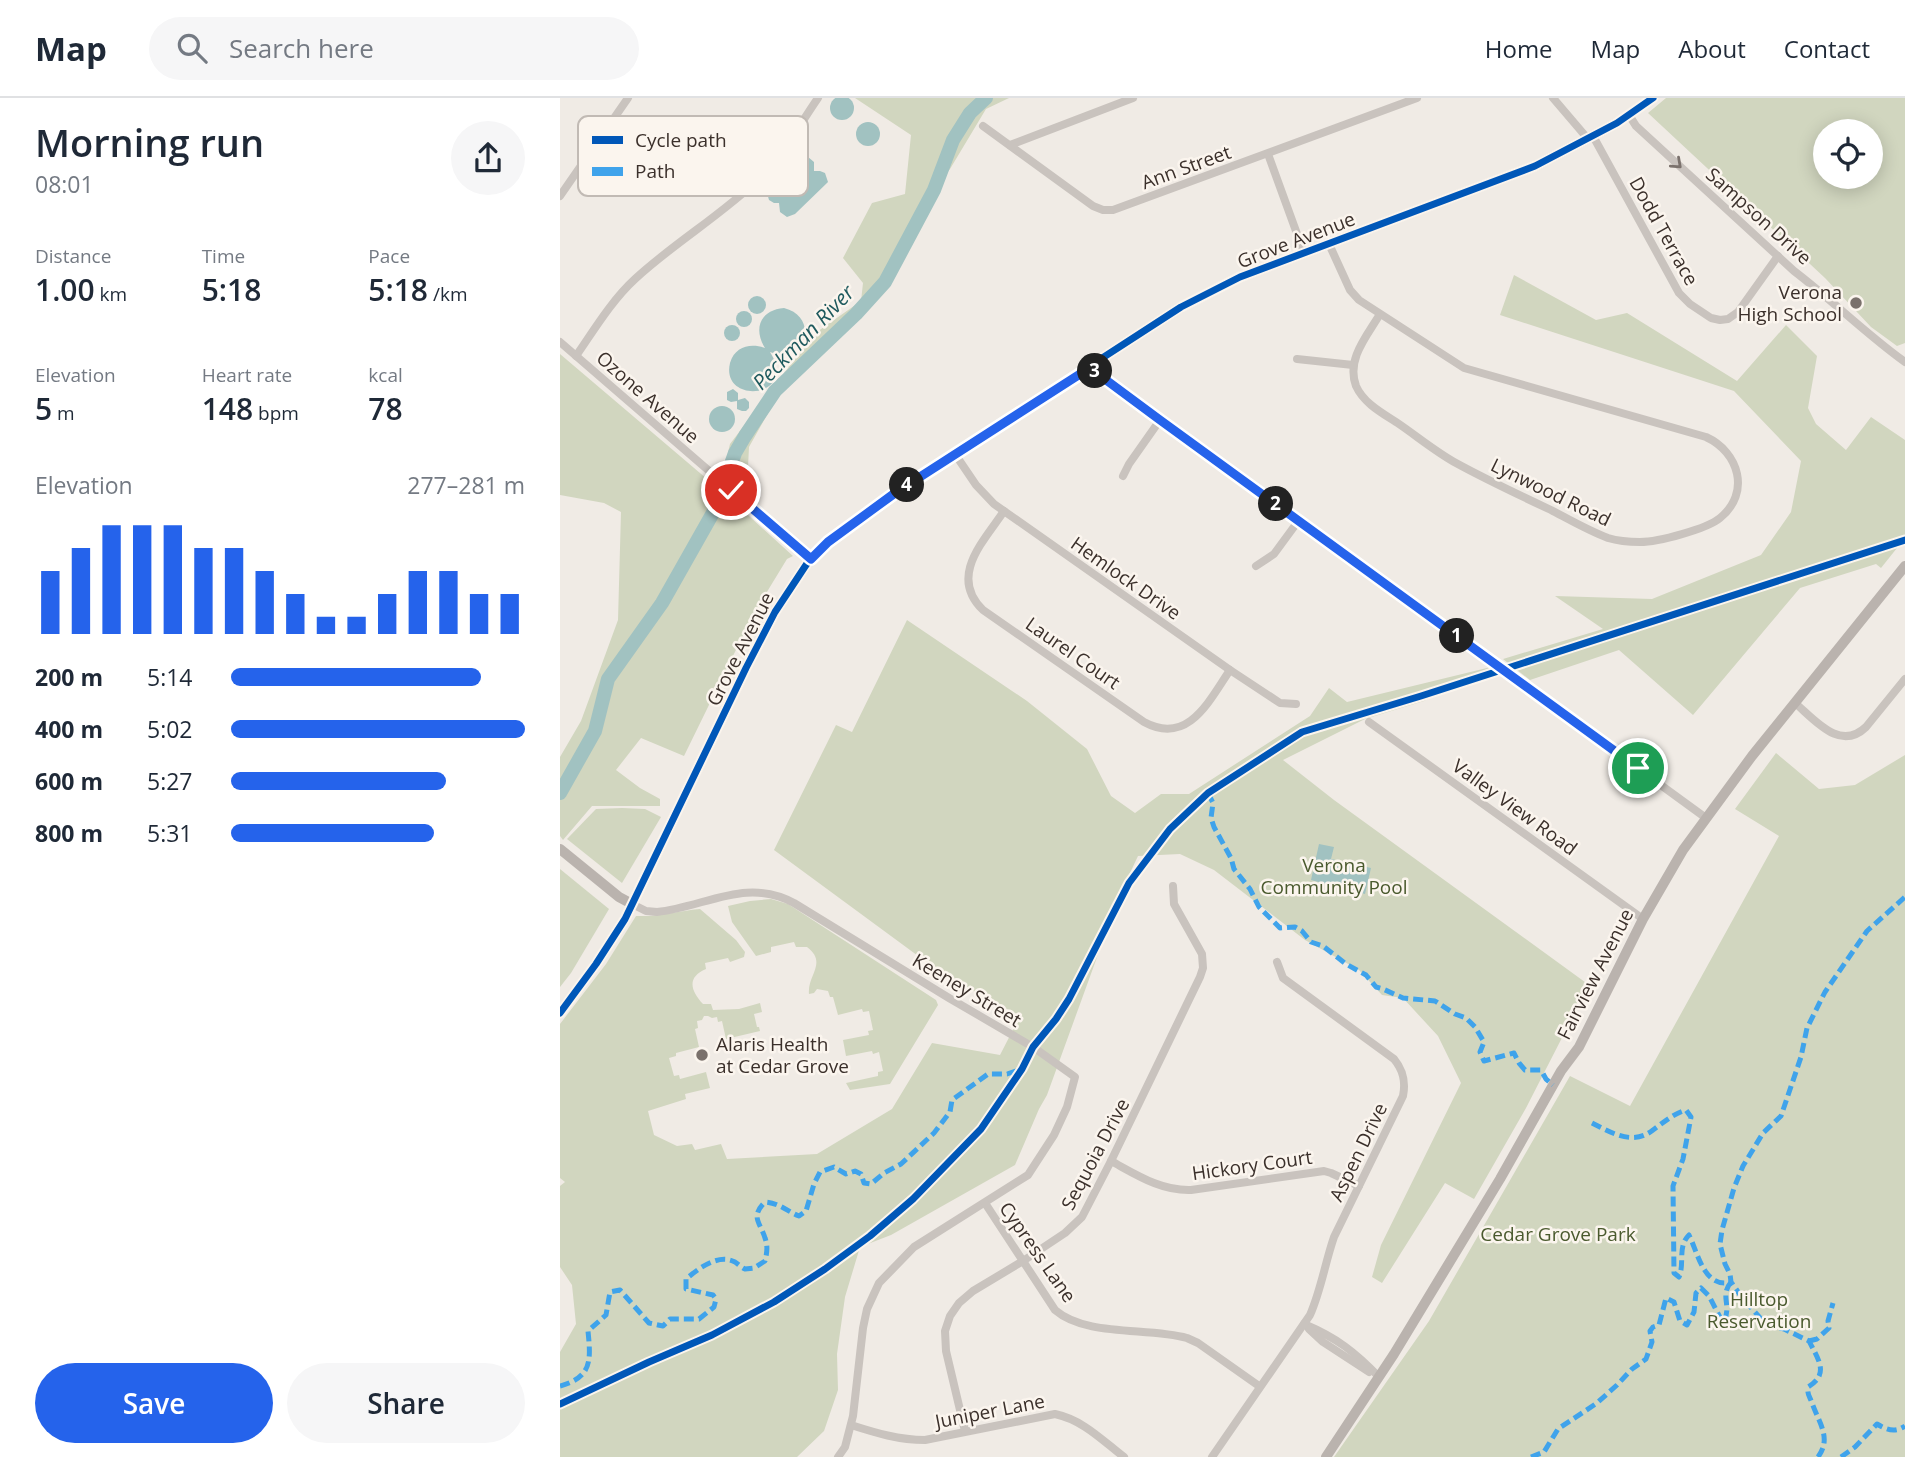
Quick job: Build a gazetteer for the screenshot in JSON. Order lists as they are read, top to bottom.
{
  "streets": {
    "street": [
      "Ann Street",
      "Sampson Drive",
      "Dodd Terrace",
      "Grove Avenue",
      "Ozone Avenue",
      "Lynwood Road",
      "Hemlock Drive",
      "Laurel Court",
      "Valley View Road",
      "Fairview Avenue",
      "Keeney Street",
      "Aspen Drive",
      "Sequoia Drive",
      "Hickory Court",
      "Cypress Lane",
      "Juniper Lane"
    ]
  },
  "crossings": [
    ["Sampson Drive", "Dodd Terrace"],
    ["Sampson Drive", "Grove Avenue"],
    ["Dodd Terrace", "Grove Avenue"],
    ["Grove Avenue", "Ozone Avenue"],
    ["Grove Avenue", "Lynwood Road"],
    ["Grove Avenue", "Hemlock Drive"],
    ["Grove Avenue", "Keeney Street"],
    ["Hemlock Drive", "Laurel Court"],
    ["Valley View Road", "Fairview Avenue"],
    ["Keeney Street", "Cypress Lane"],
    ["Keeney Street", "Juniper Lane"],
    ["Aspen Drive", "Hickory Court"],
    ["Aspen Drive", "Cypress Lane"],
    ["Sequoia Drive", "Hickory Court"],
    ["Sequoia Drive", "Cypress Lane"],
    ["Sequoia Drive", "Juniper Lane"]
  ],
  "one_way": ["Sampson Drive"],
  "water": ["Peckman River"],
  "parks": ["Verona Community Pool", "Cedar Grove Park", "Hilltop Reservation"],
  "places": ["Verona High School", "Alaris Health at Cedar Grove"],
  "legend": ["Cycle path", "Path"],
  "page": {
    "header": "Map",
    "search": "Search here",
    "nav": [
      "Home",
      "Map",
      "About",
      "Contact"
    ],
    "heading": ["Morning run", "08:01"],
    "stats": [
      ["Distance", "1.00 km"],
      ["Time", "5:18"],
      ["Pace", "5:18 /km"],
      ["Elevation", "5 m"],
      ["Heart rate", "148 bpm"],
      ["kcal", "78"]
    ],
    "pins": [
      "3",
      "4",
      "2",
      "1"
    ],
    "chart": ["Elevation", "277–281 m"],
    "list": [
      {
        "name": "200 m",
        "note": "5:14"
      },
      {
        "name": "400 m",
        "note": "5:02"
      },
      {
        "name": "600 m",
        "note": "5:27"
      },
      {
        "name": "800 m",
        "note": "5:31"
      }
    ],
    "buttons": ["Save", "Share"]
  }
}
